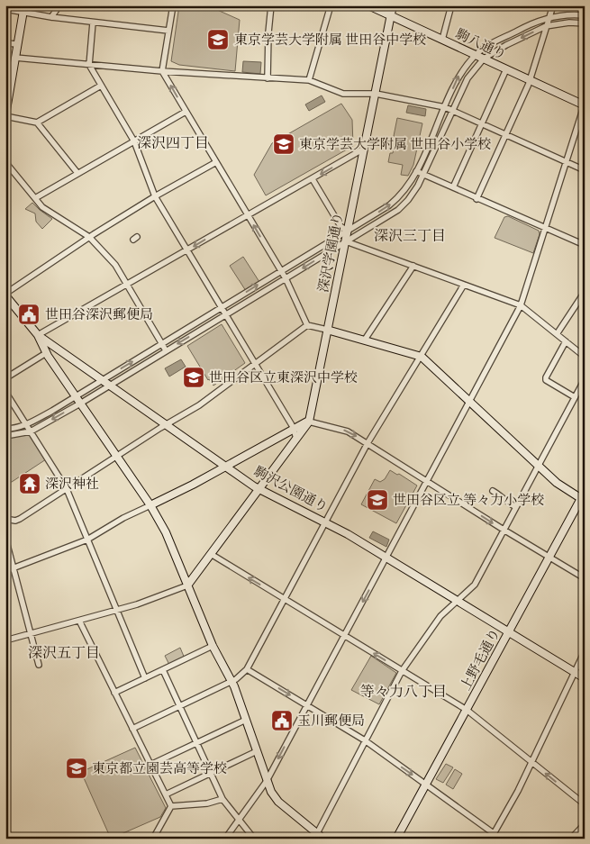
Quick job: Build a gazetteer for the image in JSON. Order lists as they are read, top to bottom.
{
  "streets": {
    "street": [
      "駒八通り",
      "深沢学園通り",
      "駒沢公園通り",
      "上野毛通り"
    ]
  },
  "crossings": [
    ["駒八通り", "深沢学園通り"],
    ["深沢学園通り", "駒沢公園通り"],
    ["駒沢公園通り", "上野毛通り"]
  ],
  "districts": [
    "深沢四丁目",
    "深沢三丁目",
    "深沢五丁目",
    "等々力八丁目"
  ],
  "places": {
    "school or university": [
      "東京学芸大学附属 世田谷中学校",
      "東京学芸大学附属 世田谷小学校",
      "世田谷区立東深沢中学校",
      "世田谷区立 等々力小学校",
      "東京都立園芸高等学校"
    ],
    "public building": ["世田谷深沢郵便局", "玉川郵便局"],
    "temple": ["深沢神社"]
  }
}
